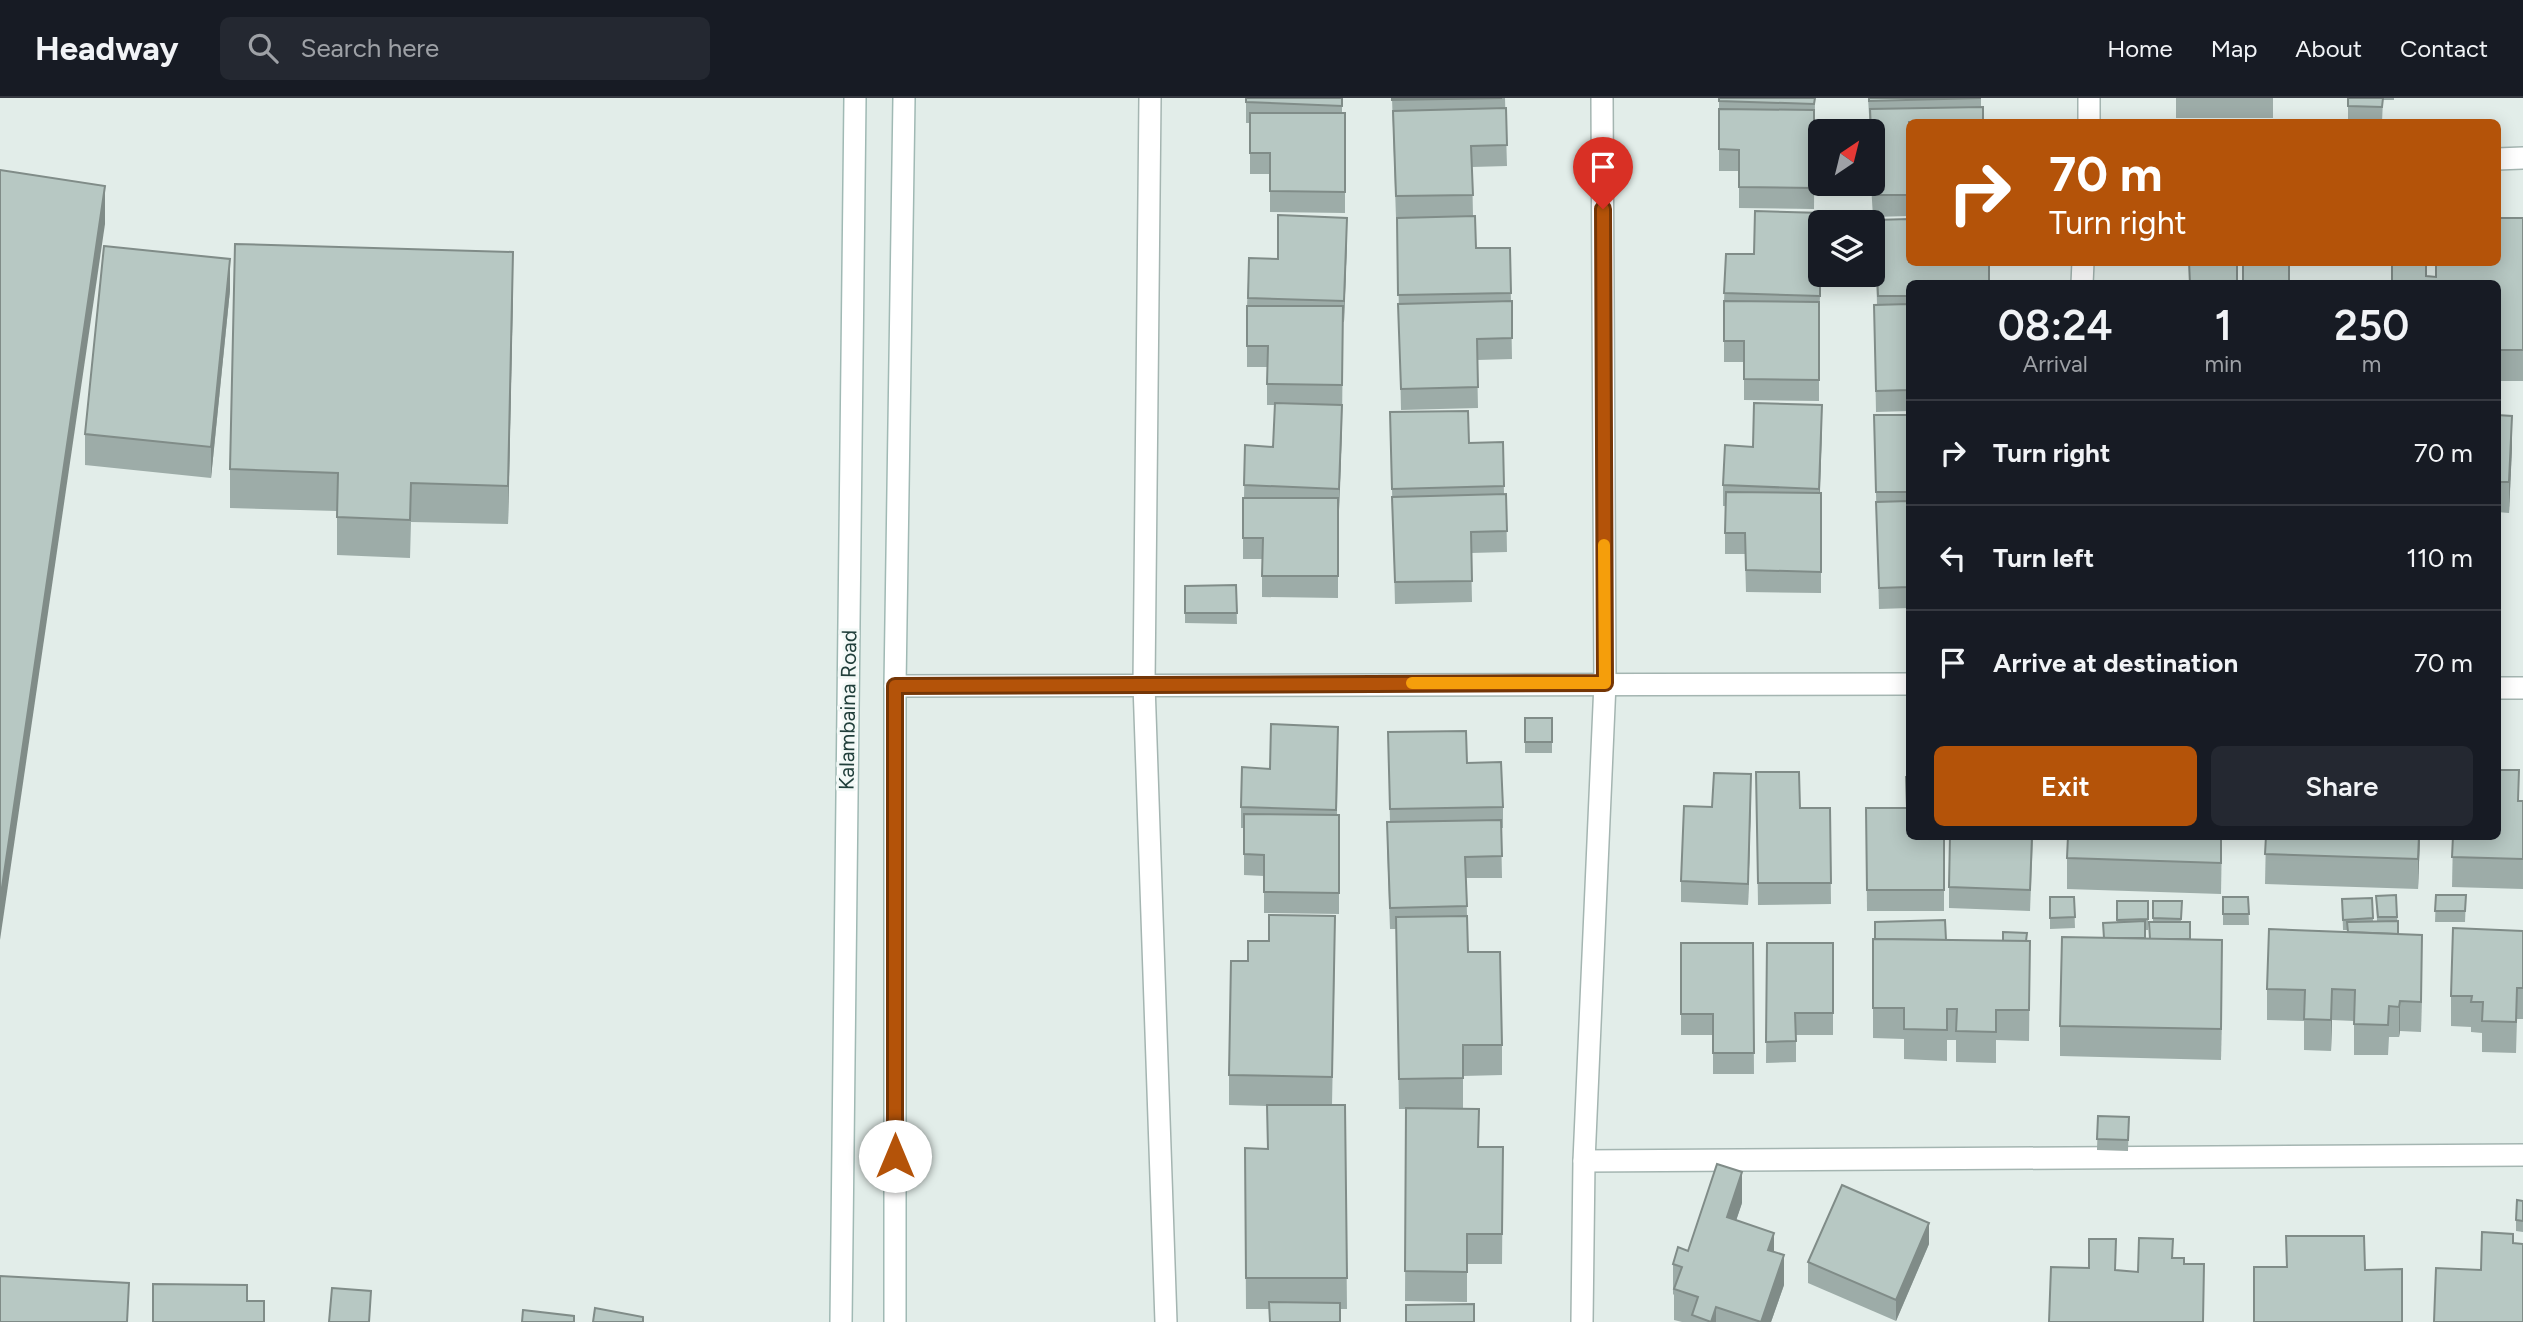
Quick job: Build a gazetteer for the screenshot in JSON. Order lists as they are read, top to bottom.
{
  "streets": {
    "street": ["Kalambaina Road"]
  },
  "north": "top right",
  "page": {
    "header": "Headway",
    "search": "Search here",
    "nav": [
      "Home",
      "Map",
      "About",
      "Contact"
    ],
    "turn": ["70 m", "Turn right"],
    "eta": [
      "08:24",
      "Arrival",
      "1",
      "min",
      "250",
      "m"
    ],
    "list": [
      {
        "name": "Turn right",
        "value": "70 m"
      },
      {
        "name": "Turn left",
        "value": "110 m"
      },
      {
        "name": "Arrive at destination",
        "value": "70 m"
      }
    ],
    "buttons": ["Exit", "Share"]
  }
}
